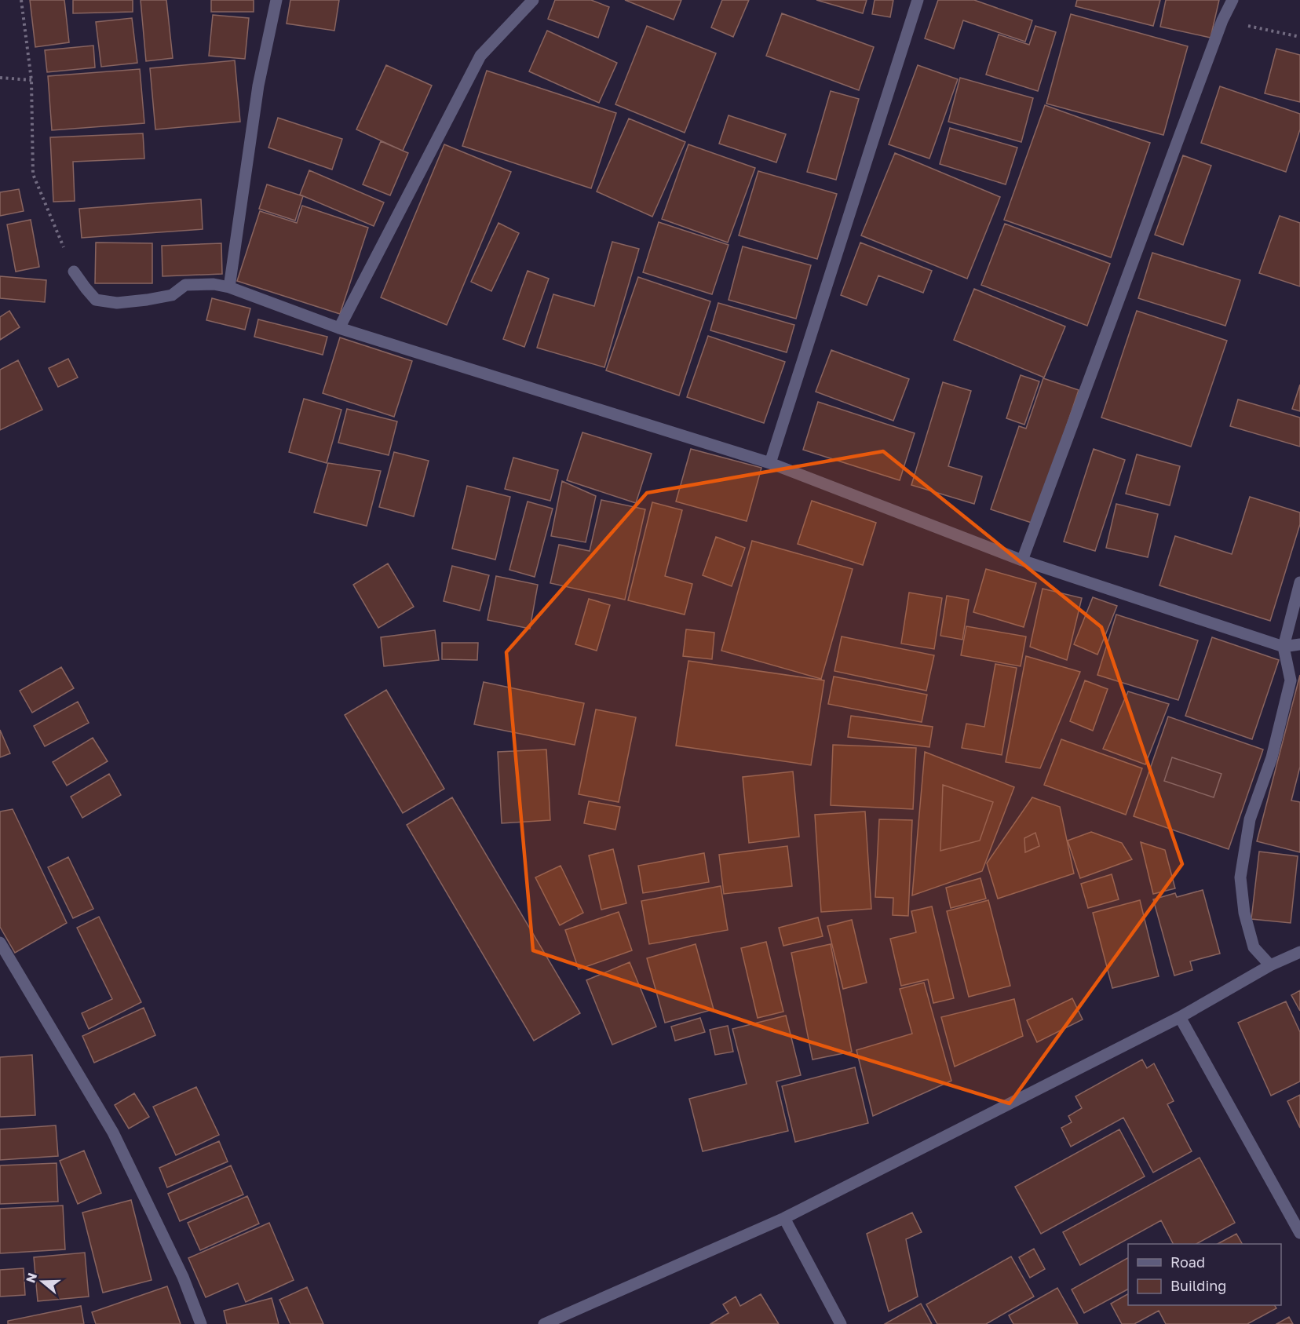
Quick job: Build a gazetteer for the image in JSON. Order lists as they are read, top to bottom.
{
  "legend": ["Road", "Building"],
  "north": "left"
}
